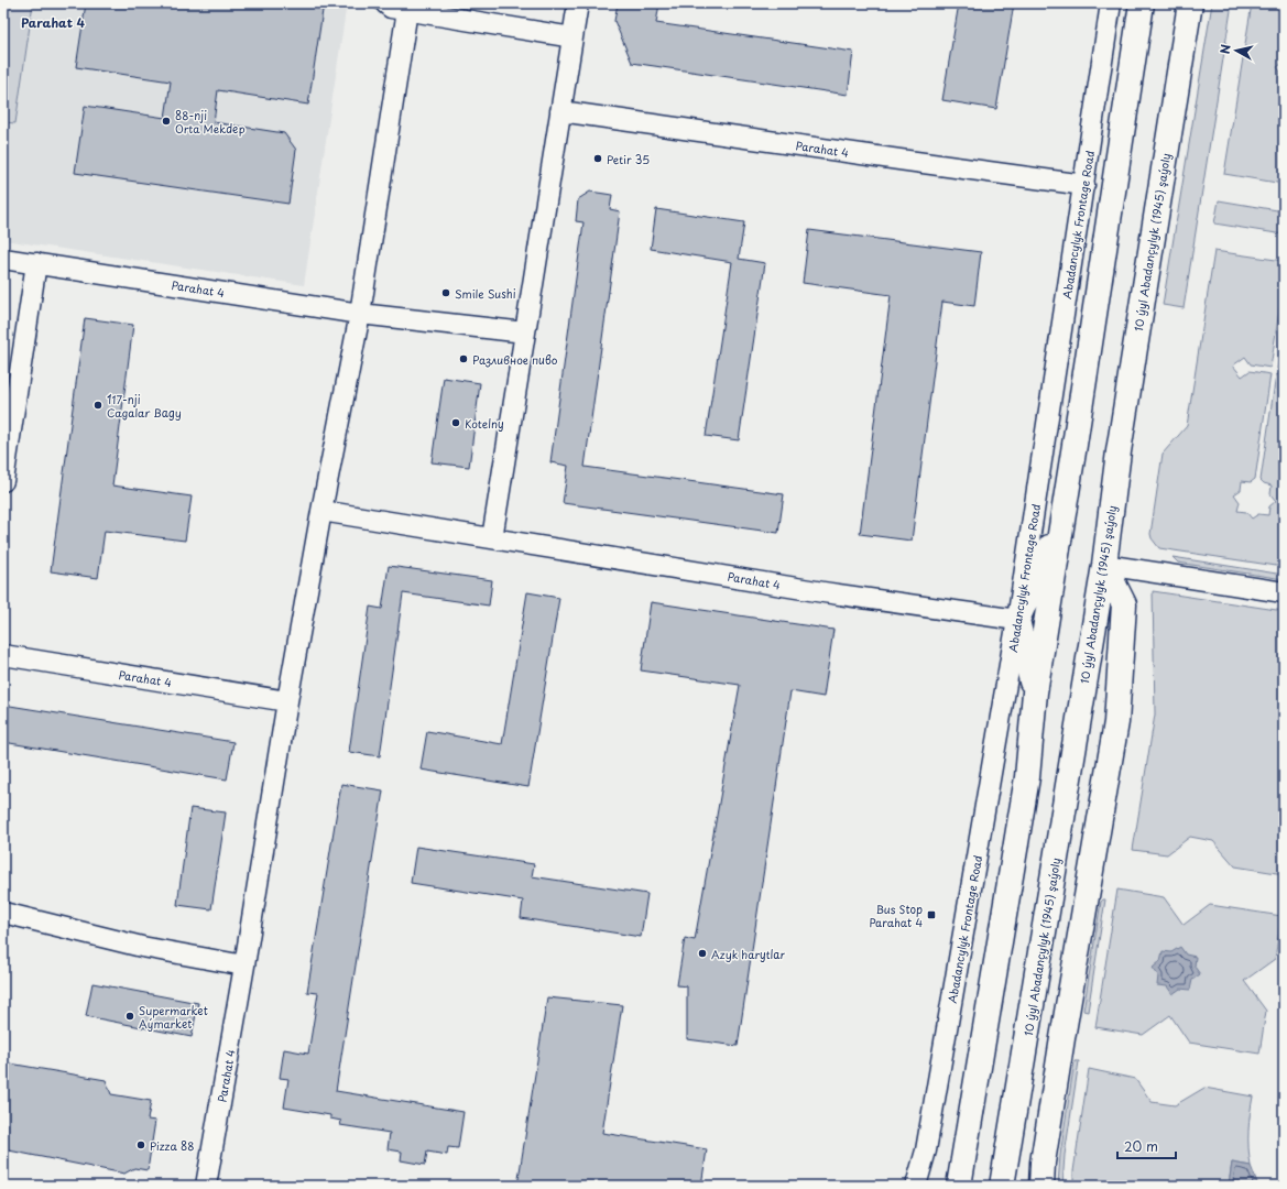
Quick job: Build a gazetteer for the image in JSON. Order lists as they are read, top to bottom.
{
  "streets": {
    "main road": ["10 ýyl Abadançylyk (1945) şaýoly"],
    "street": ["Parahat 4", "Abadancylyk Frontage Road"]
  },
  "crossings": [
    ["Parahat 4", "Abadancylyk Frontage Road"]
  ],
  "districts": ["Parahat 4"],
  "places": {
    "other": [
      "88-nji Orta Mekdep",
      "Petir 35",
      "Smile Sushi",
      "Разливное пиво",
      "117-nji Cagalar Bagy",
      "Kotelny",
      "Azyk harytlar",
      "Supermarket Aýmarket",
      "Pizza 88"
    ],
    "transit": ["Bus Stop Parahat 4"]
  },
  "scale_bar": "20 m",
  "north": "left"
}
